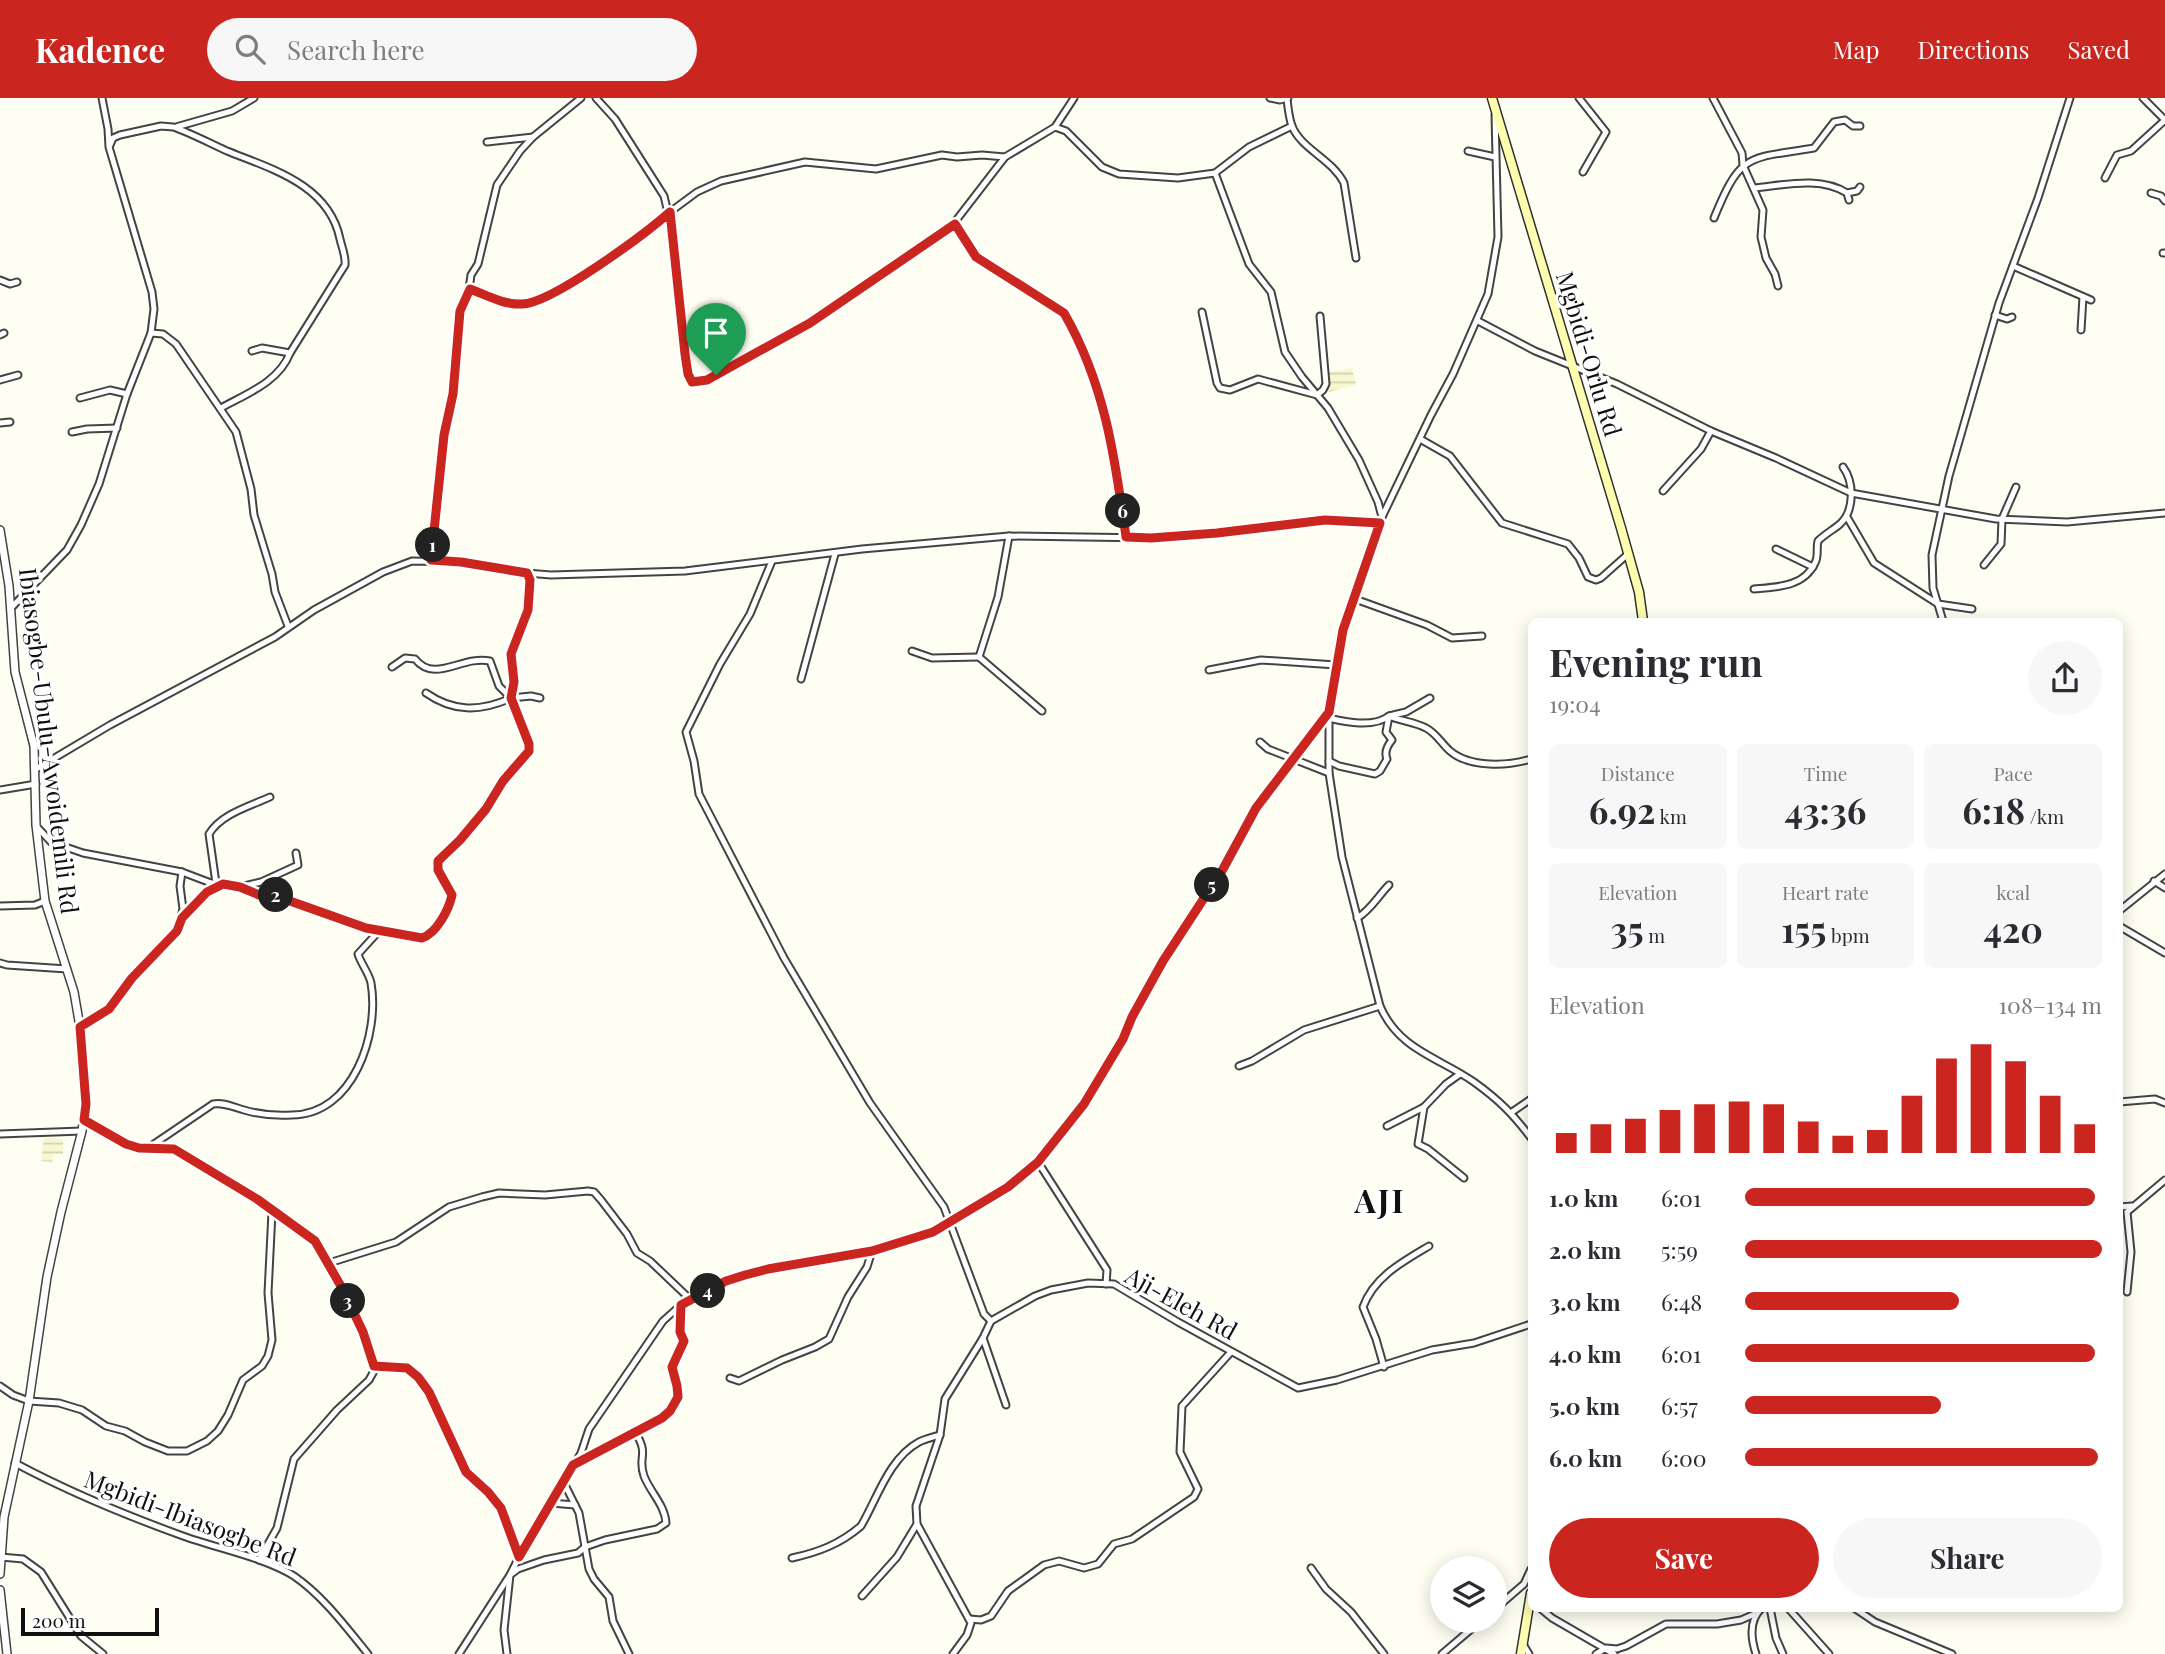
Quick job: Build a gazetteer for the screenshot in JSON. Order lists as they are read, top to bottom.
{
  "streets": {
    "main road": ["Mgbidi-Orlu Rd"],
    "street": ["Ibiasogbe-Ubulu-Awoidemili Rd", "Aji-Eleh Rd", "Mgbidi-Ibiasogbe Rd"]
  },
  "crossings": [
    ["Ibiasogbe-Ubulu-Awoidemili Rd", "Mgbidi-Ibiasogbe Rd"]
  ],
  "districts": ["AJI"],
  "scale_bar": "200 m",
  "page": {
    "header": "Kadence",
    "search": "Search here",
    "nav": ["Map", "Directions", "Saved"],
    "pins": [
      "6",
      "1",
      "5",
      "2",
      "4",
      "3"
    ],
    "heading": ["Evening run", "19:04"],
    "stats": [
      ["Distance", "6.92 km"],
      ["Time", "43:36"],
      ["Pace", "6:18 /km"],
      ["Elevation", "35 m"],
      ["Heart rate", "155 bpm"],
      ["kcal", "420"]
    ],
    "chart": ["Elevation", "108–134 m"],
    "list": [
      {
        "name": "1.0 km",
        "note": "6:01"
      },
      {
        "name": "2.0 km",
        "note": "5:59"
      },
      {
        "name": "3.0 km",
        "note": "6:48"
      },
      {
        "name": "4.0 km",
        "note": "6:01"
      },
      {
        "name": "5.0 km",
        "note": "6:57"
      },
      {
        "name": "6.0 km",
        "note": "6:00"
      }
    ],
    "buttons": ["Save", "Share"],
    "scale": "200 m"
  }
}
